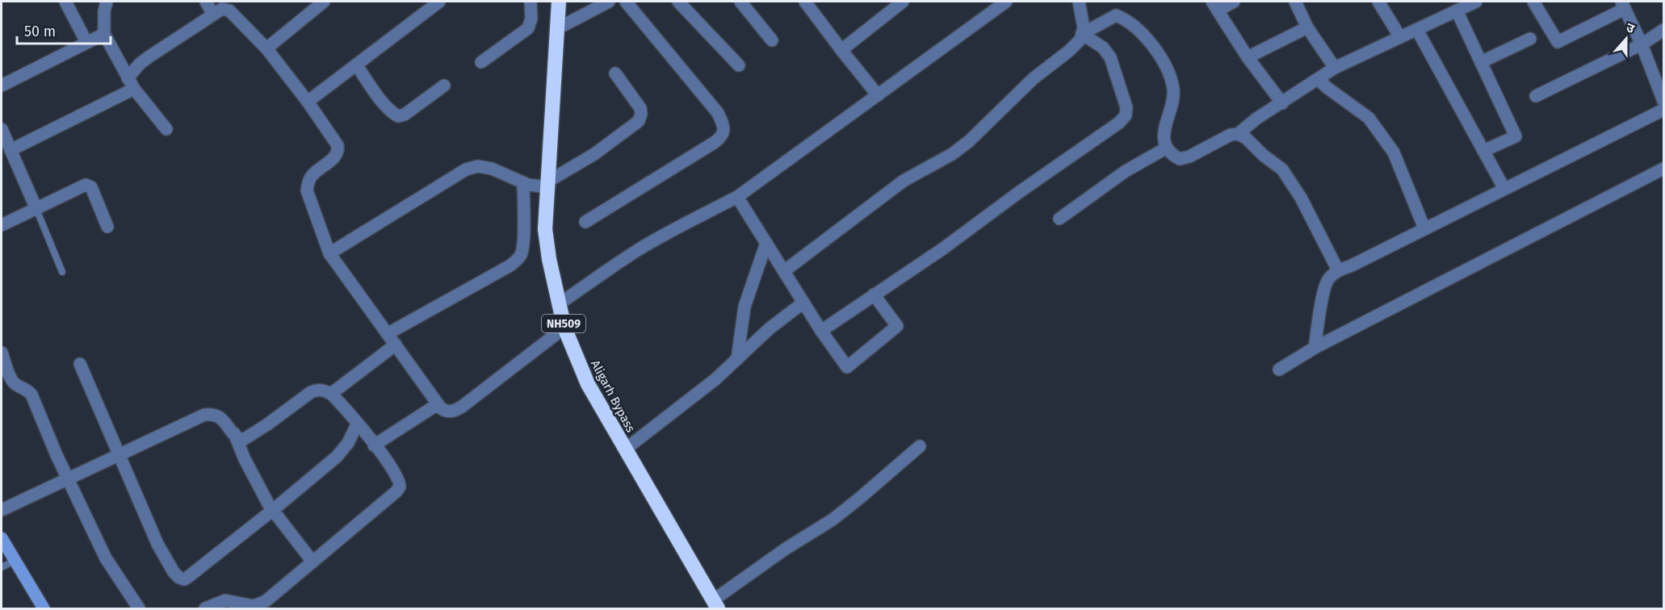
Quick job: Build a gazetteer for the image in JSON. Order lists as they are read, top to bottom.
{
  "streets": {
    "highway": ["NH509", "Aligarh Bypass"]
  },
  "scale_bar": "50 m",
  "north": "top"
}
